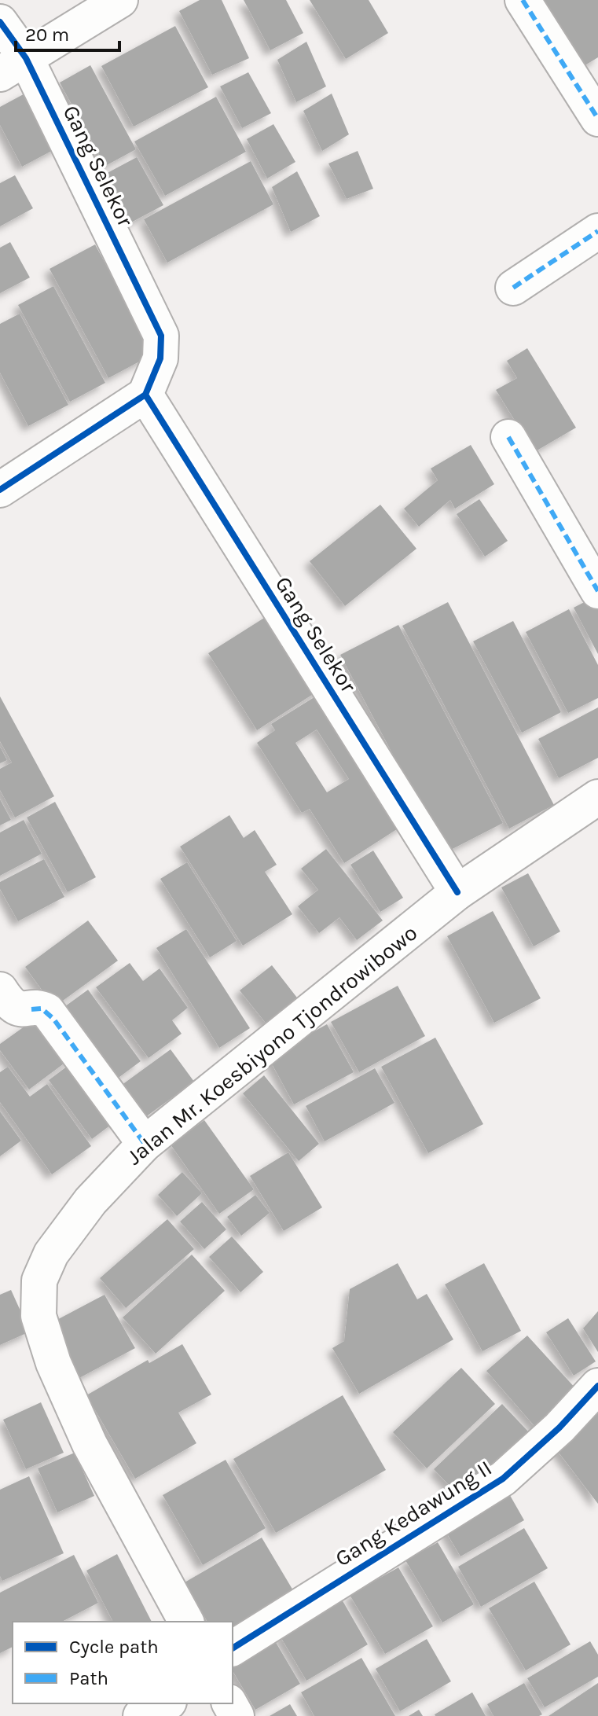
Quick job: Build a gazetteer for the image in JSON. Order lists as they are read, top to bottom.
{
  "streets": {
    "street": ["Gang Selekor", "Jalan Mr. Koesbiyono Tjondrowibowo", "Gang Kedawung II"]
  },
  "crossings": [
    ["Gang Selekor", "Jalan Mr. Koesbiyono Tjondrowibowo"]
  ],
  "legend": ["Cycle path", "Path"],
  "scale_bar": "20 m"
}
